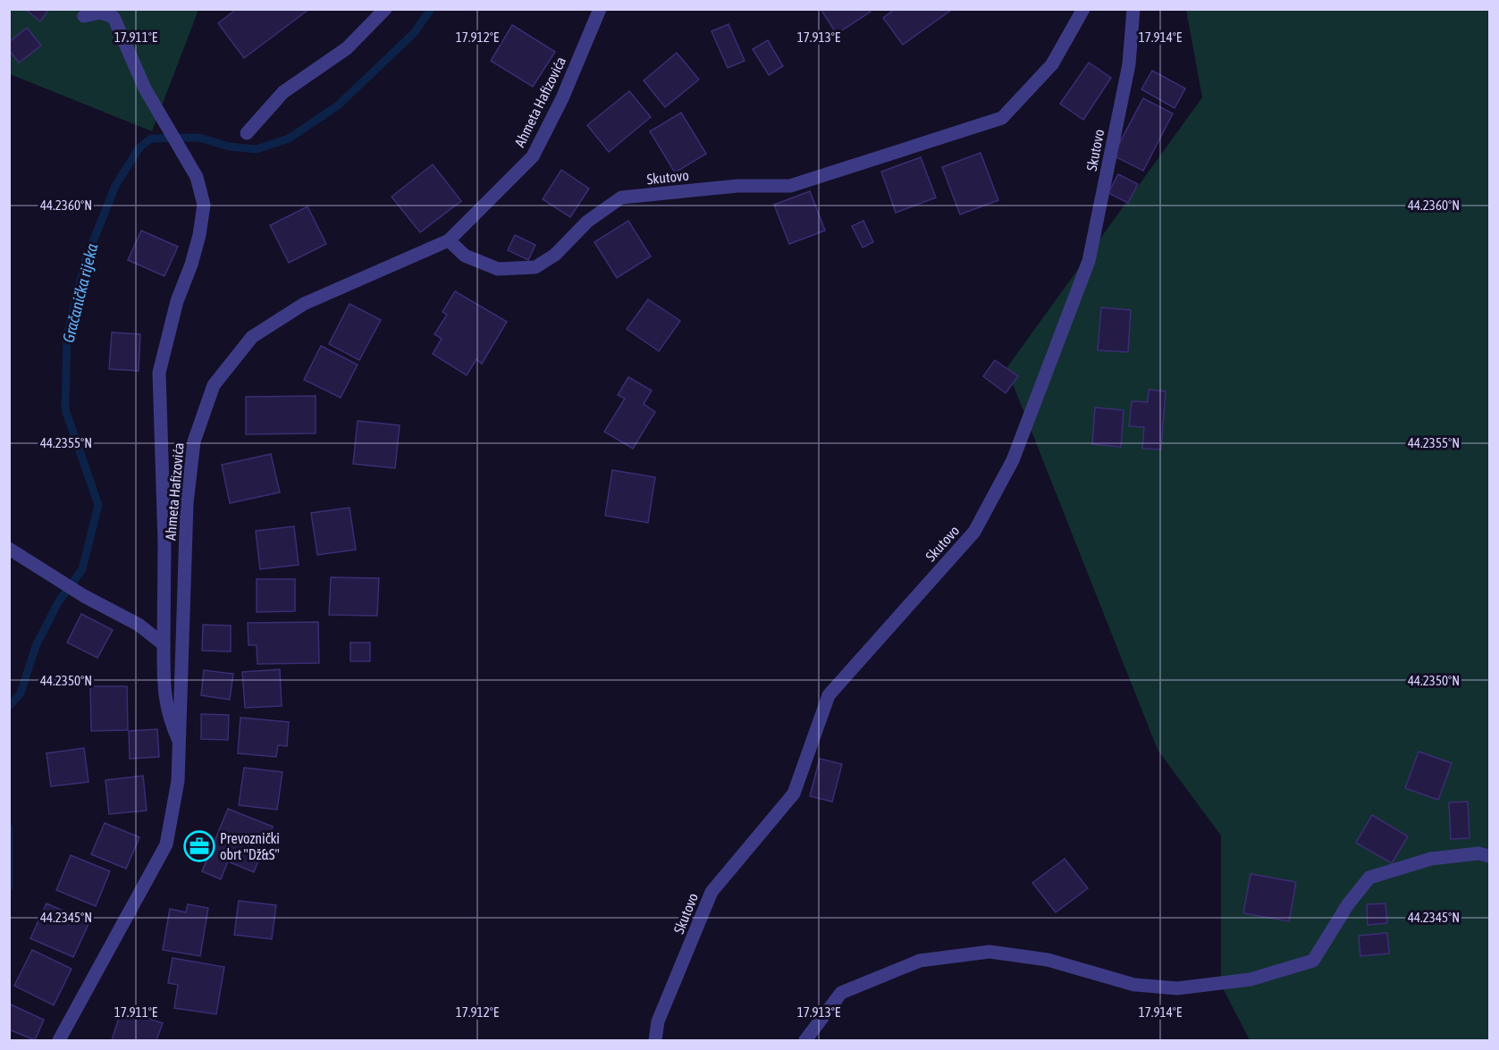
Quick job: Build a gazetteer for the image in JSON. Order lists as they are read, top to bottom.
{
  "streets": {
    "street": ["Ahmeta Hafizovića", "Skutovo"]
  },
  "crossings": [
    ["Ahmeta Hafizovića", "Skutovo"]
  ],
  "water": ["Gračanička rijeka"],
  "places": {
    "office": ["Prevoznički obrt \"Dž&S\""]
  },
  "coordinates": [
    "17.911°E",
    "17.912°E",
    "17.913°E",
    "17.914°E",
    "44.2360°N",
    "44.2355°N",
    "44.2350°N",
    "44.2345°N"
  ]
}
